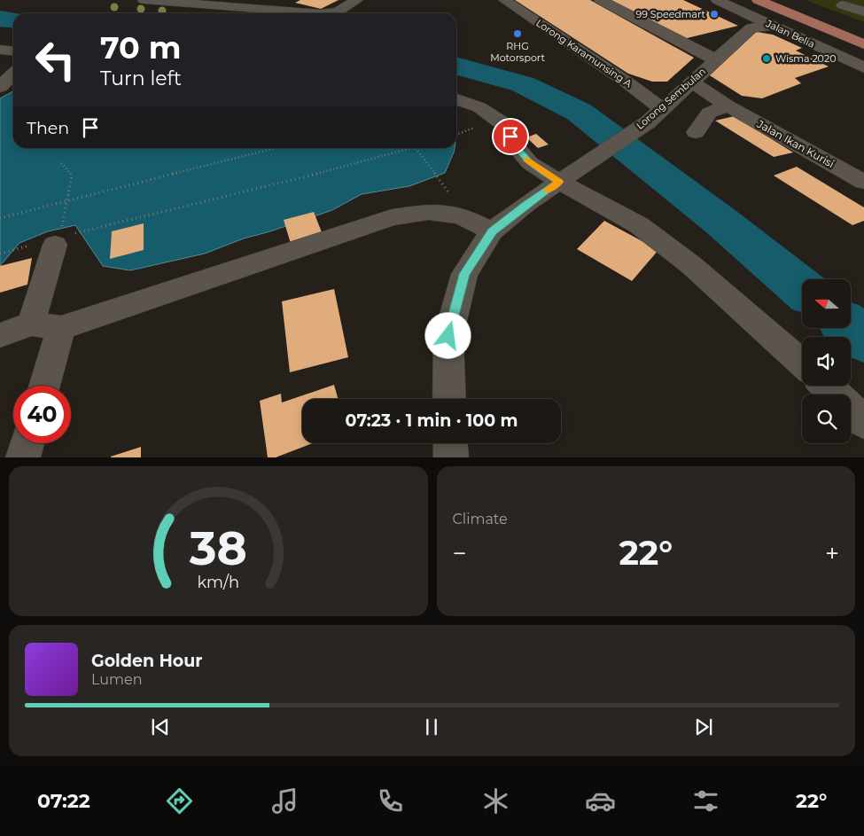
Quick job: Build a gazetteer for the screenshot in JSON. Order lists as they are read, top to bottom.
{
  "streets": {
    "street": [
      "Jalan Belia",
      "Lorong Karamunsing A",
      "Lorong Sembulan",
      "Jalan Ikan Kurisi"
    ]
  },
  "crossings": [
    ["Jalan Belia", "Lorong Sembulan"],
    ["Lorong Karamunsing A", "Lorong Sembulan"],
    ["Lorong Sembulan", "Jalan Ikan Kurisi"]
  ],
  "places": ["99 Speedmart", "RHG Motorsport", "Wisma 2020"],
  "north": "left",
  "page": {
    "turn": ["70 m", "Turn left"],
    "then": "Then",
    "limit": "40",
    "trip": "07:23 · 1 min · 100 m",
    "tile": "Climate",
    "heat": ["−", "22°", "+"],
    "song": ["Golden Hour", "Lumen"],
    "tabs": ["07:22", "22°"],
    "gauge": ["38", "km/h"]
  }
}
